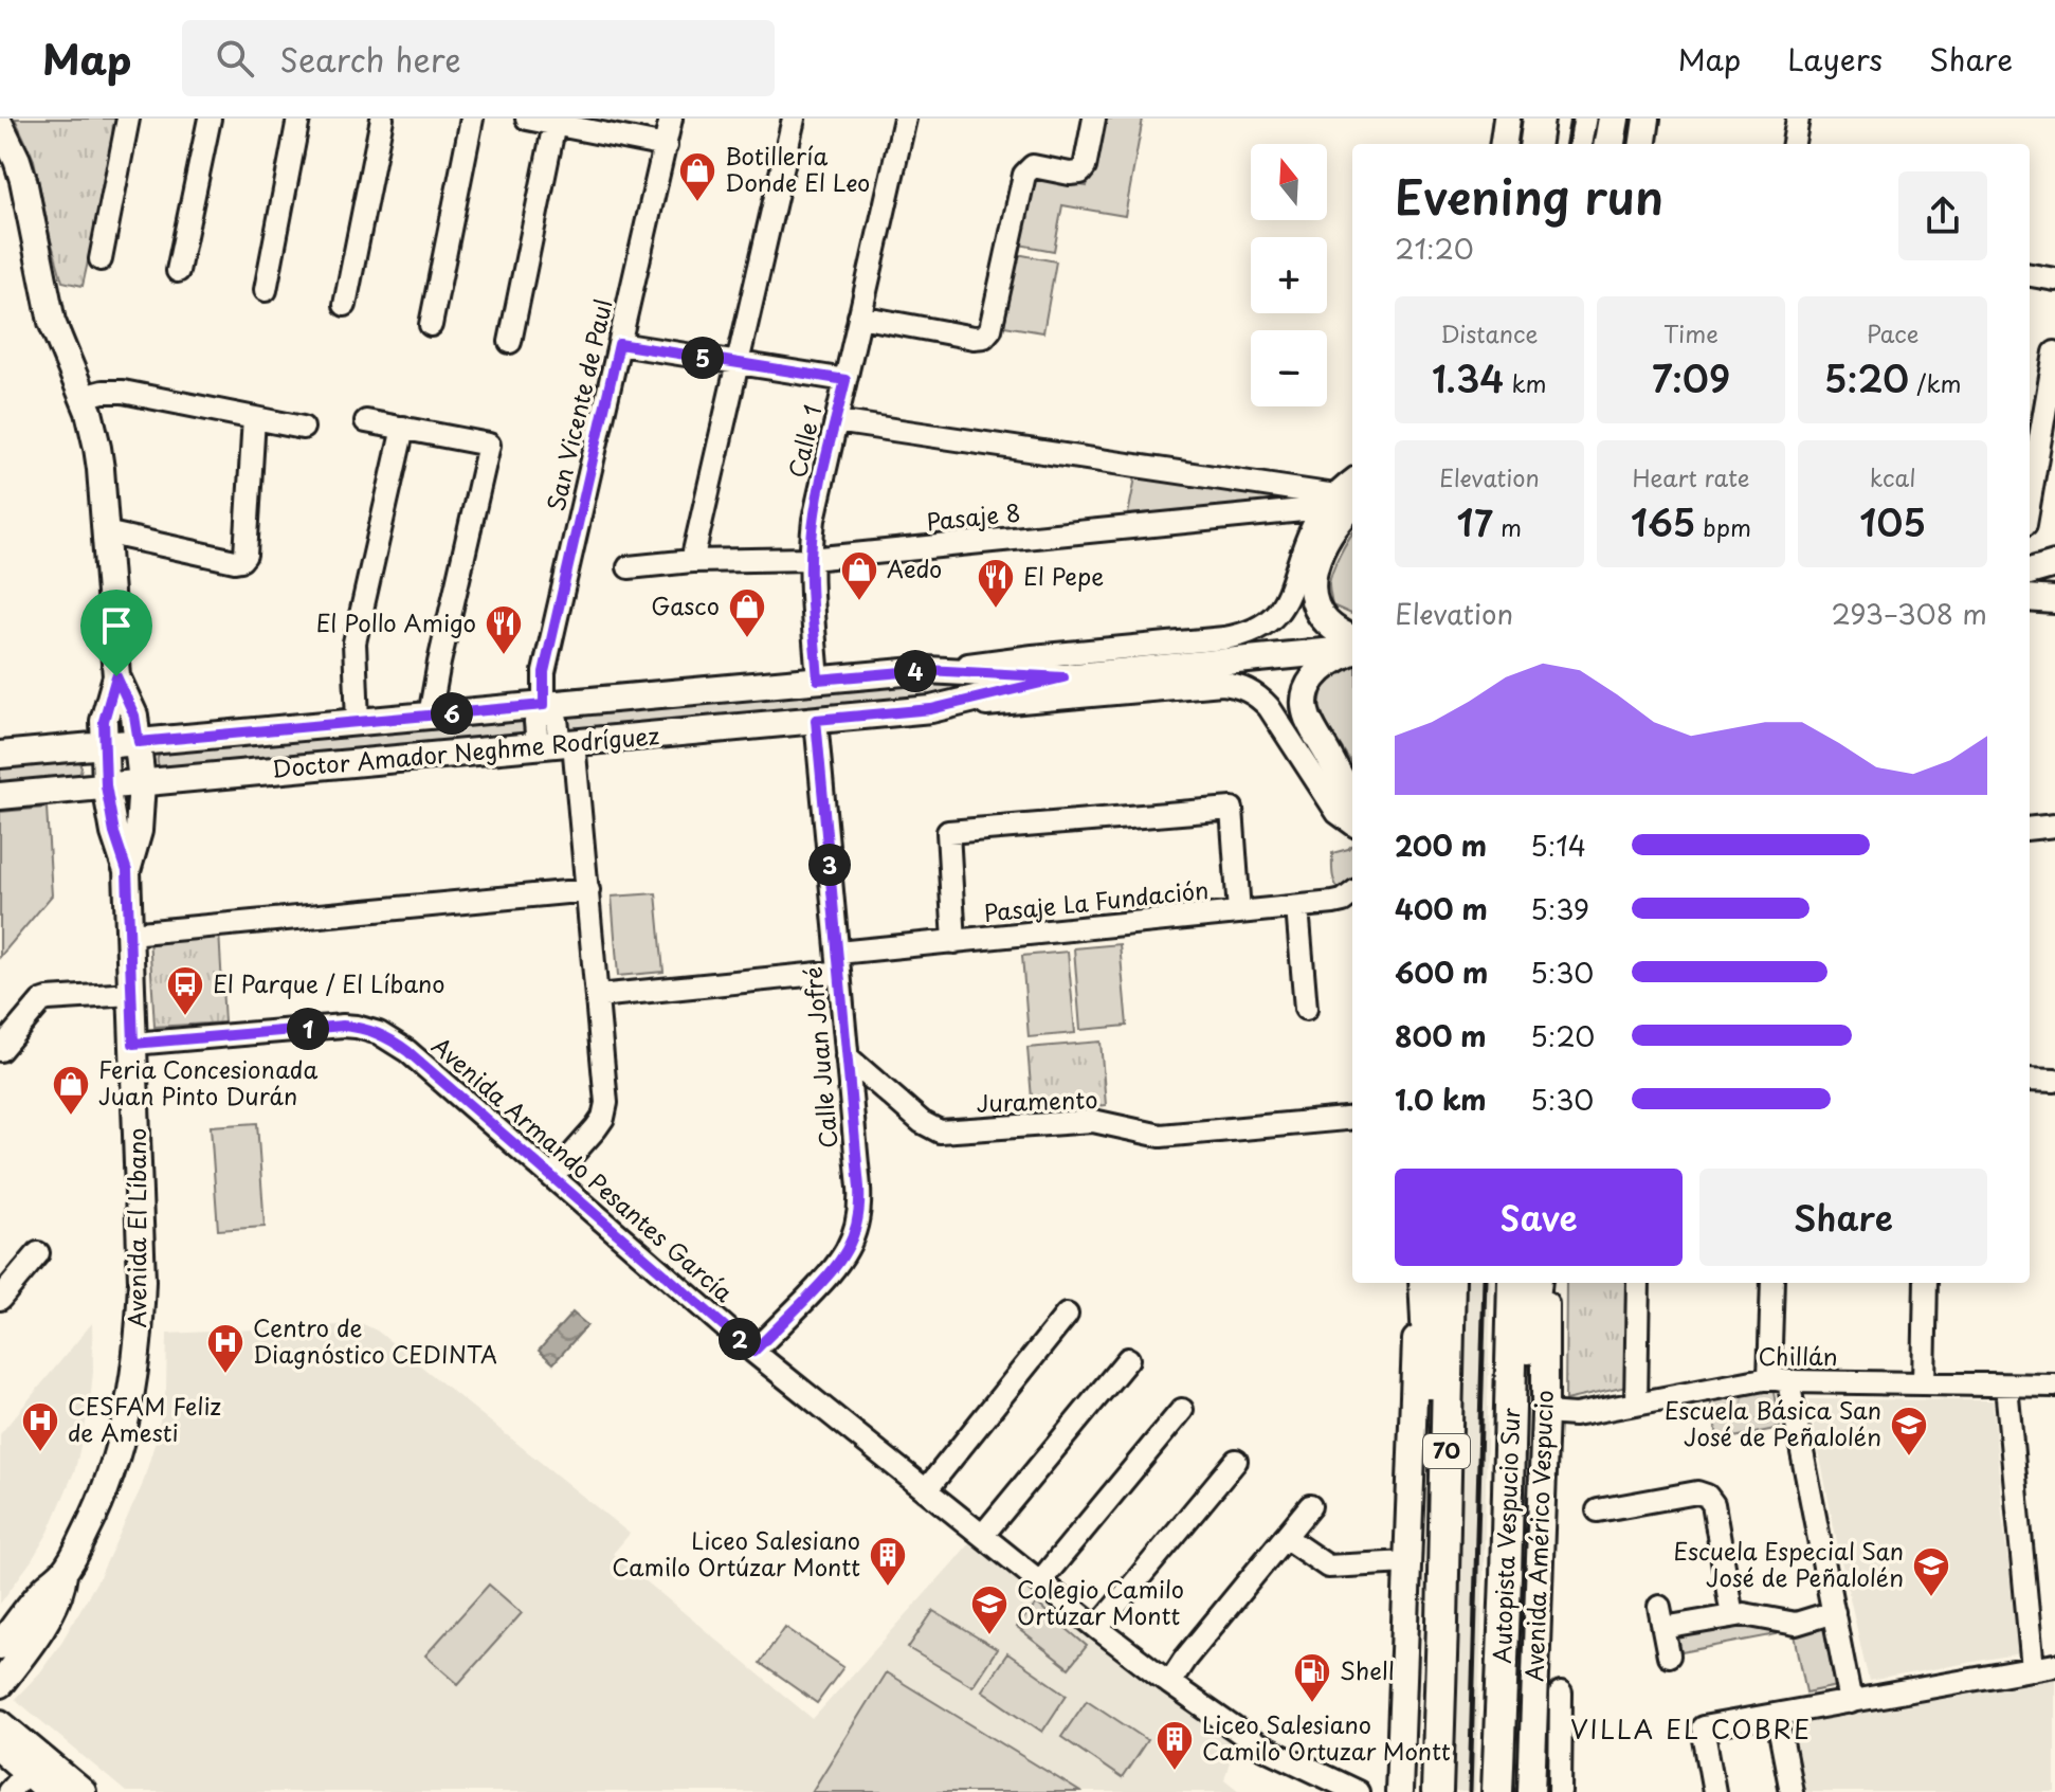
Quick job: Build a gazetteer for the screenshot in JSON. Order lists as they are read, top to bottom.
{
  "streets": {
    "highway": ["70", "Autopista Vespucio Sur"],
    "main road": ["Doctor Amador Neghme Rodríguez", "Avenida El Líbano", "Avenida Américo Vespucio"],
    "street": [
      "San Vicente de Paul",
      "Calle 1",
      "Pasaje 8",
      "Pasaje La Fundación",
      "Calle Juan Jofré",
      "Juramento",
      "Avenida Armando Pesantes García",
      "Chillán"
    ]
  },
  "crossings": [
    ["San Vicente de Paul", "Doctor Amador Neghme Rodríguez"],
    ["San Vicente de Paul", "Pasaje La Fundación"],
    ["San Vicente de Paul", "Avenida Armando Pesantes García"],
    ["Calle 1", "Pasaje 8"],
    ["Calle 1", "Doctor Amador Neghme Rodríguez"],
    ["Pasaje 8", "Doctor Amador Neghme Rodríguez"],
    ["Doctor Amador Neghme Rodríguez", "Calle Juan Jofré"],
    ["Doctor Amador Neghme Rodríguez", "Avenida El Líbano"],
    ["Pasaje La Fundación", "Calle Juan Jofré"],
    ["Calle Juan Jofré", "Juramento"],
    ["Calle Juan Jofré", "Avenida Armando Pesantes García"],
    ["Avenida Armando Pesantes García", "Avenida El Líbano"],
    ["Chillán", "Avenida Américo Vespucio"]
  ],
  "districts": ["VILLA EL COBRE"],
  "places": {
    "shop": [
      "Botillería Donde El Leo",
      "Aedo",
      "Gasco",
      "Feria Concesionada Juan Pinto Durán"
    ],
    "restaurant": ["El Pepe", "El Pollo Amigo"],
    "bus stop": ["El Parque / El Líbano"],
    "hospital": ["Centro de Diagnóstico CEDINTA", "CESFAM Feliz de Amesti"],
    "school or university": ["Escuela Básica San José de Peñalolén", "Escuela Especial San José de Peñalolén", "Colegio Camilo Ortúzar Montt"],
    "building": ["Liceo Salesiano Camilo Ortúzar Montt", "Liceo Salesiano Camilo Ortuzar Montt"],
    "fuel station": ["Shell"]
  },
  "north": "top",
  "page": {
    "header": "Map",
    "search": "Search here",
    "nav": ["Map", "Layers", "Share"],
    "map_buttons": ["+", "−"],
    "heading": ["Evening run", "21:20"],
    "stats": [
      ["Distance", "1.34 km"],
      ["Time", "7:09"],
      ["Pace", "5:20 /km"],
      ["Elevation", "17 m"],
      ["Heart rate", "165 bpm"],
      ["kcal", "105"]
    ],
    "pins": [
      "5",
      "4",
      "6",
      "3",
      "1",
      "2"
    ],
    "chart": ["Elevation", "293–308 m"],
    "list": [
      {
        "name": "200 m",
        "note": "5:14"
      },
      {
        "name": "400 m",
        "note": "5:39"
      },
      {
        "name": "600 m",
        "note": "5:30"
      },
      {
        "name": "800 m",
        "note": "5:20"
      },
      {
        "name": "1.0 km",
        "note": "5:30"
      }
    ],
    "buttons": ["Save", "Share"]
  }
}
